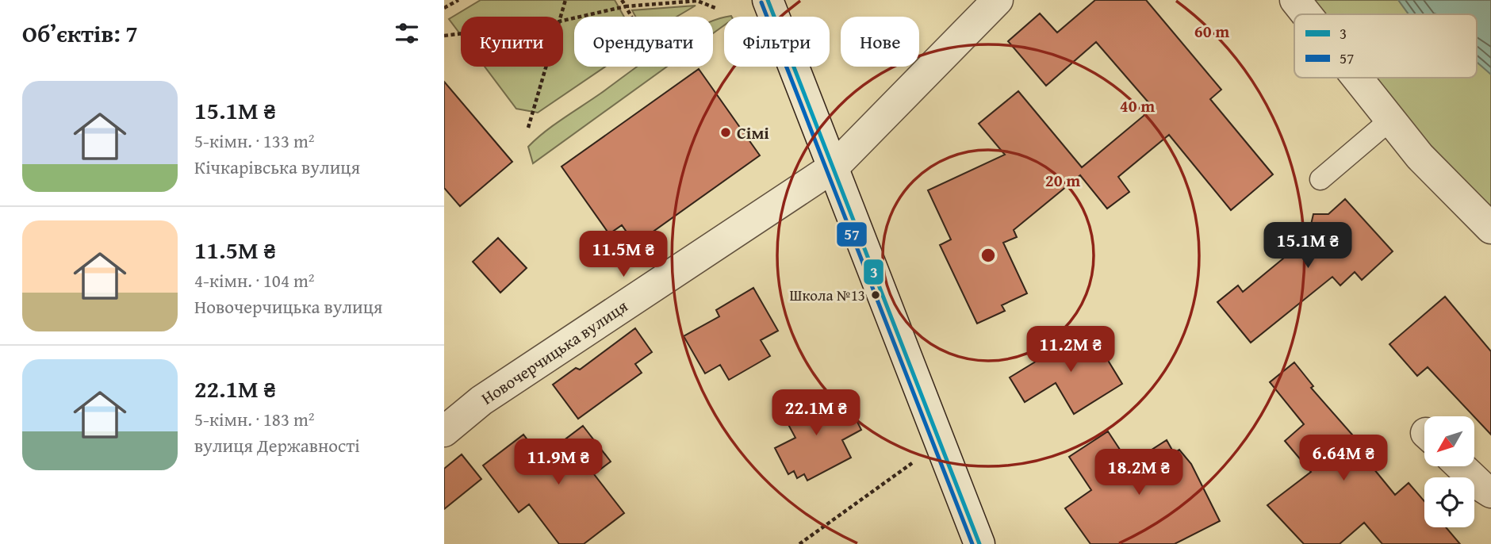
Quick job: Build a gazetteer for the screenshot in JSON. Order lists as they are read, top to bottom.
{
  "streets": {
    "street": ["Новочерчицька вулиця"]
  },
  "places": ["Сімі", "Школа №13"],
  "lines": ["transit line 3", "transit line 57"],
  "legend": ["3", "57"],
  "north": "bottom left",
  "page": {
    "heading": "Об’єктів: 7",
    "chip": [
      "Купити",
      "Орендувати",
      "Фільтри",
      "Нове"
    ],
    "list": [
      {
        "name": "15.1M ₴",
        "note": "5-кімн. · 133 m² · Кічкарівська вулиця"
      },
      {
        "name": "11.5M ₴",
        "note": "4-кімн. · 104 m² · Новочерчицька вулиця"
      },
      {
        "name": "22.1M ₴",
        "note": "5-кімн. · 183 m² · вулиця Державності"
      }
    ],
    "price": [
      "15.1M ₴",
      "11.5M ₴",
      "11.2M ₴",
      "22.1M ₴",
      "6.64M ₴",
      "11.9M ₴",
      "18.2M ₴"
    ]
  },
  "rings": ["60 m", "40 m", "20 m"]
}
